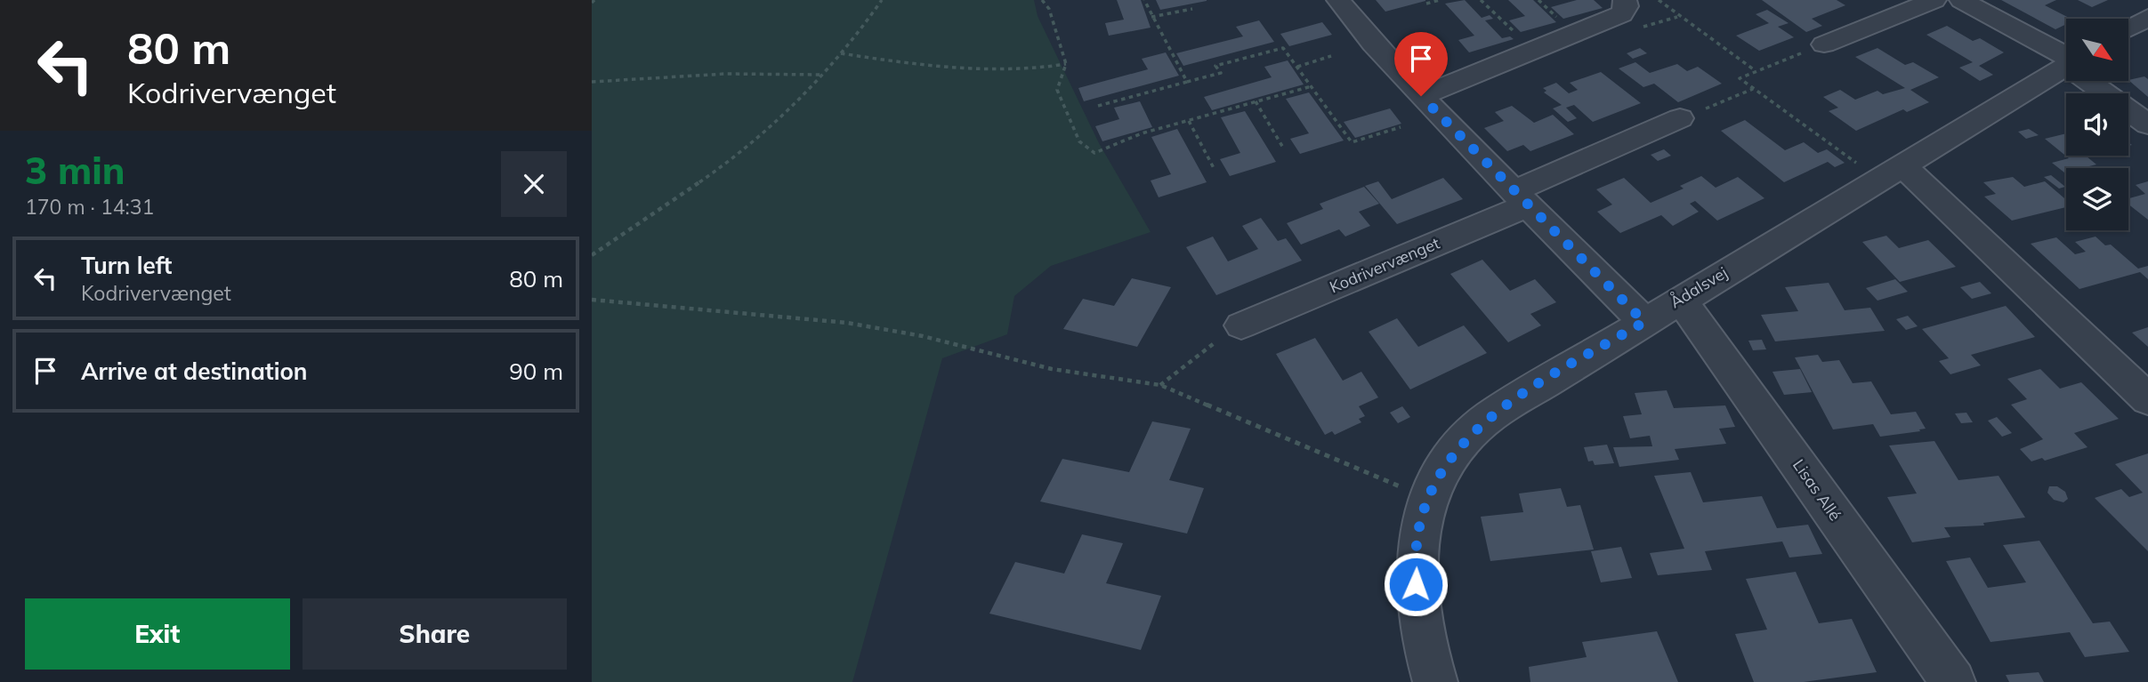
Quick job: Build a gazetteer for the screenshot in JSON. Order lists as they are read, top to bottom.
{
  "streets": {
    "street": ["Kodrivervænget", "Ådalsvej", "Lisas Allé"]
  },
  "crossings": [
    ["Ådalsvej", "Lisas Allé"]
  ],
  "north": "bottom right",
  "page": {
    "turn": ["80 m", "Kodrivervænget"],
    "heading": ["3 min", "170 m · 14:31"],
    "list": [
      {
        "name": "Turn left",
        "note": "Kodrivervænget",
        "value": "80 m"
      },
      {
        "name": "Arrive at destination",
        "value": "90 m"
      }
    ],
    "buttons": ["Exit", "Share"]
  }
}
